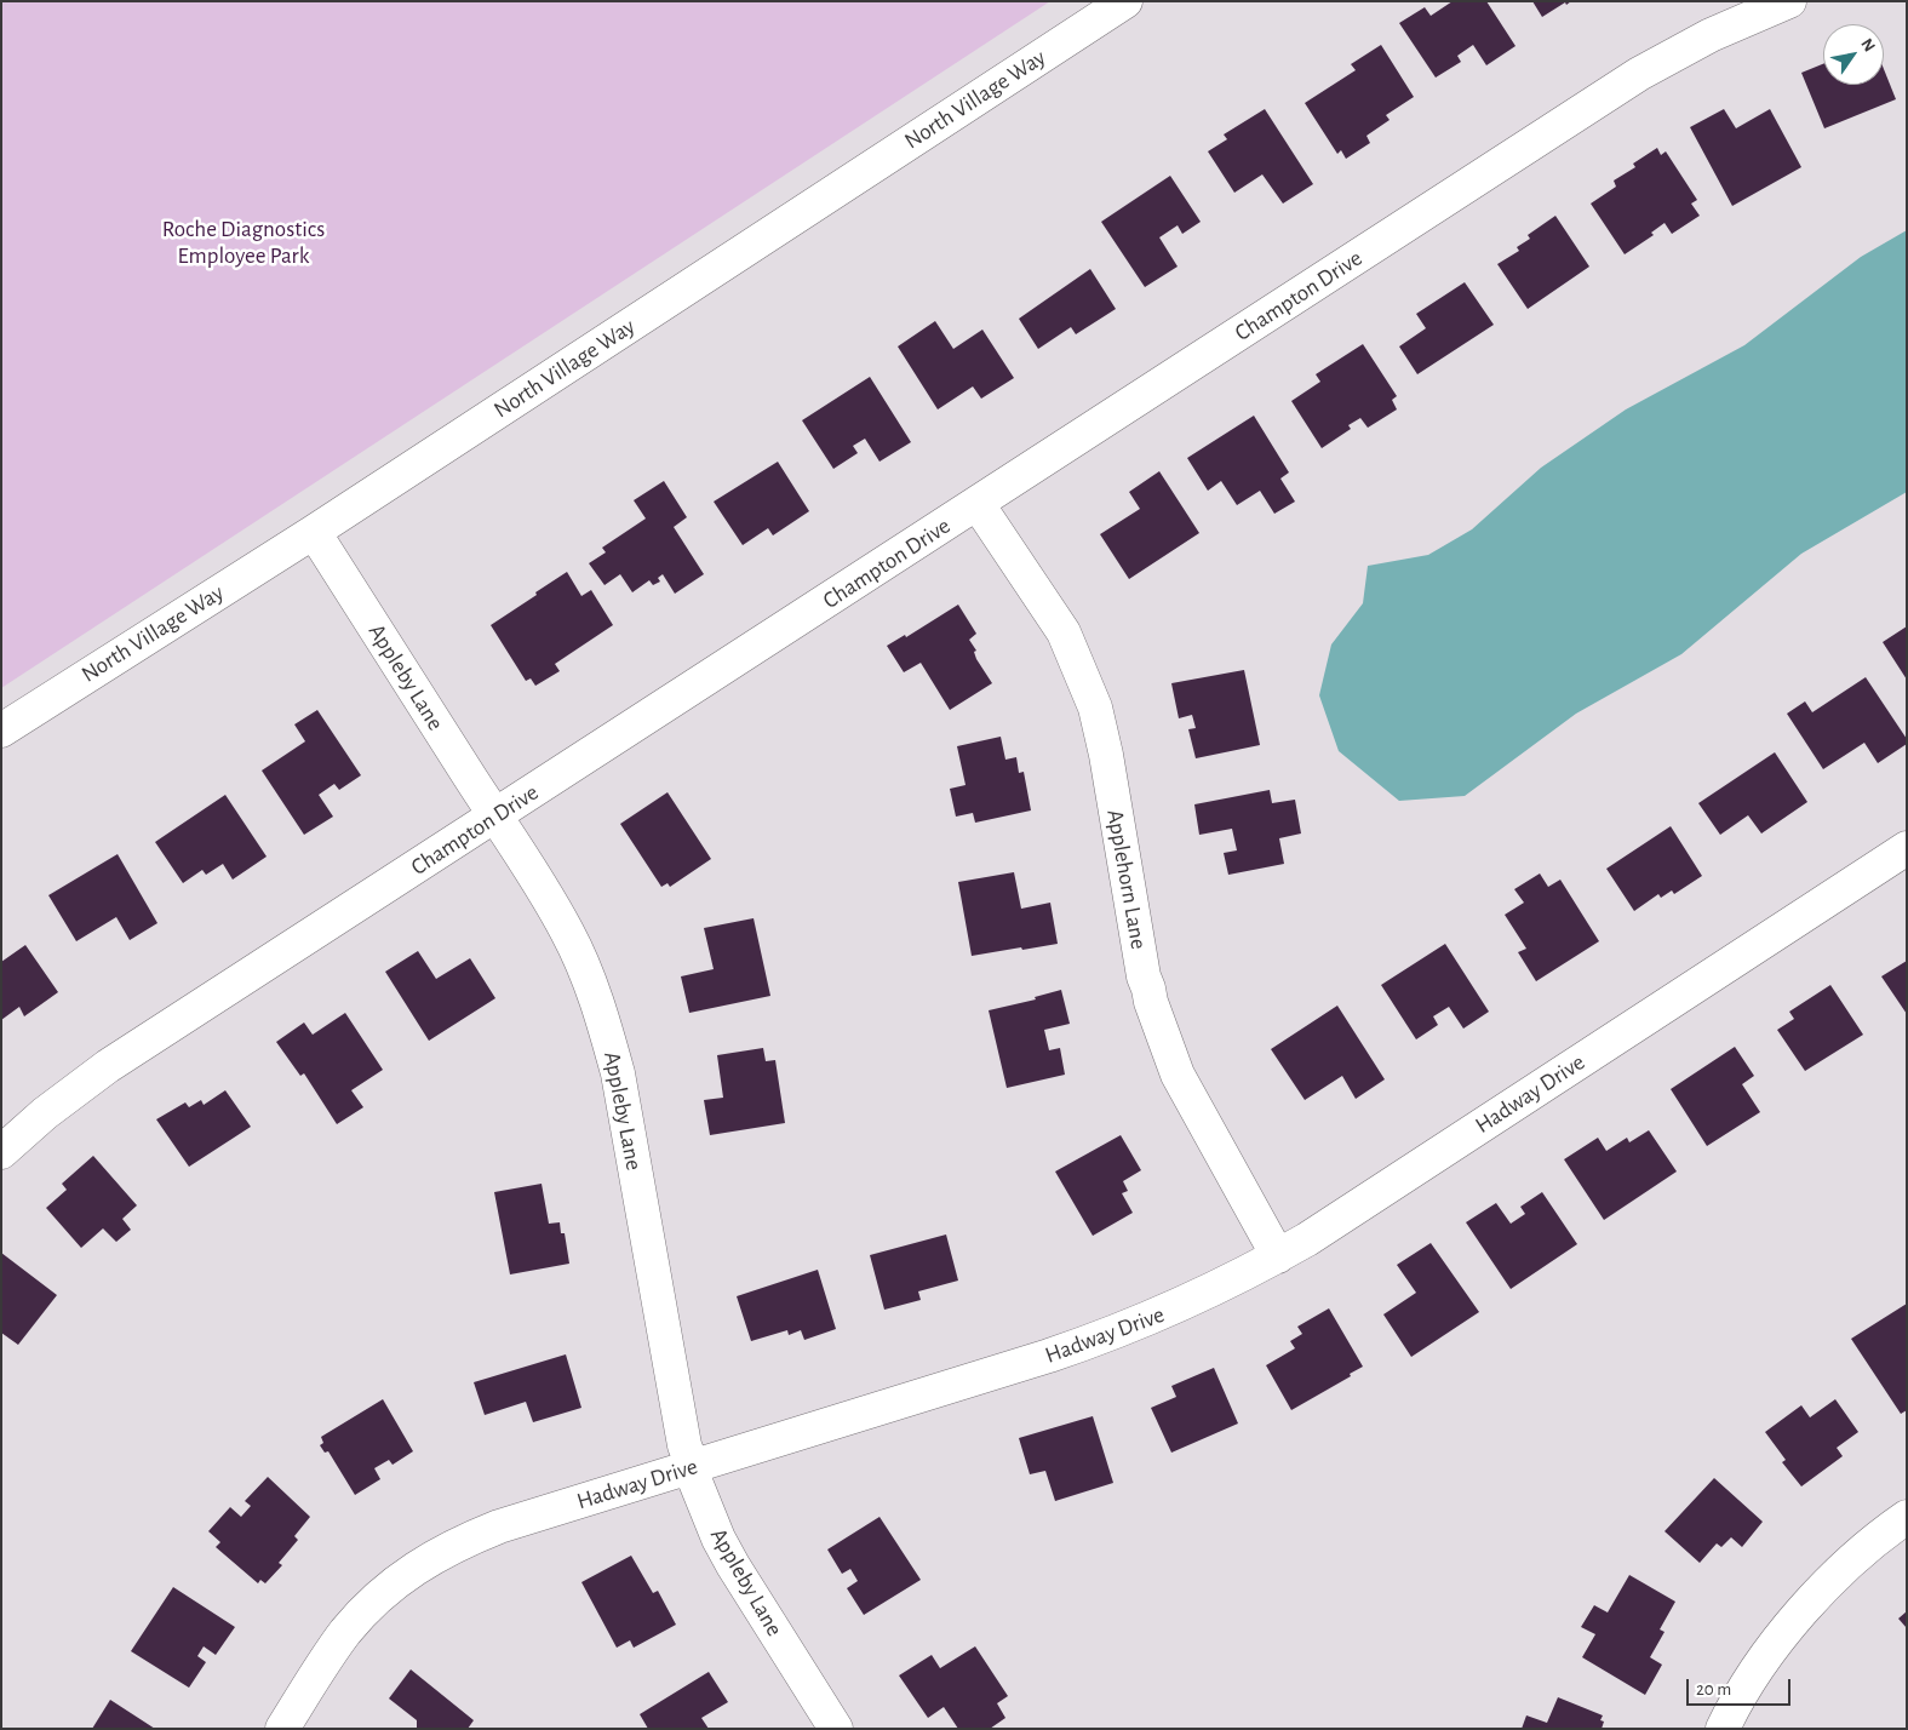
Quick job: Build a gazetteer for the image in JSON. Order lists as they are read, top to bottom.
{
  "streets": {
    "street": [
      "North Village Way",
      "Champton Drive",
      "Appleby Lane",
      "Applehorn Lane",
      "Hadway Drive"
    ]
  },
  "crossings": [
    ["North Village Way", "Appleby Lane"],
    ["Champton Drive", "Appleby Lane"],
    ["Champton Drive", "Applehorn Lane"],
    ["Appleby Lane", "Hadway Drive"],
    ["Applehorn Lane", "Hadway Drive"]
  ],
  "parks": ["Roche Diagnostics Employee Park"],
  "scale_bar": "20 m",
  "north": "top right"
}
